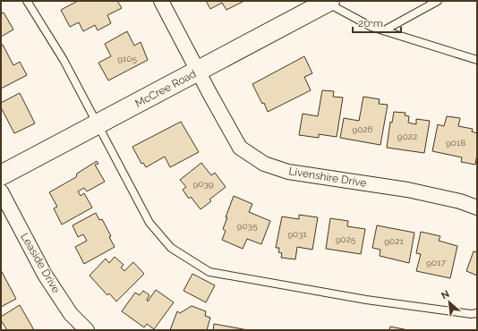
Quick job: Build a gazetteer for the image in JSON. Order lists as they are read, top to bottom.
{
  "streets": {
    "street": ["McCree Road", "Livenshire Drive", "Leaside Drive"]
  },
  "crossings": [
    ["McCree Road", "Livenshire Drive"]
  ],
  "house_numbers": [
    "9105",
    "9026",
    "9022",
    "9018",
    "9039",
    "9035",
    "9031",
    "9025",
    "9021",
    "9017"
  ],
  "scale_bar": "20 m",
  "north": "top left"
}
